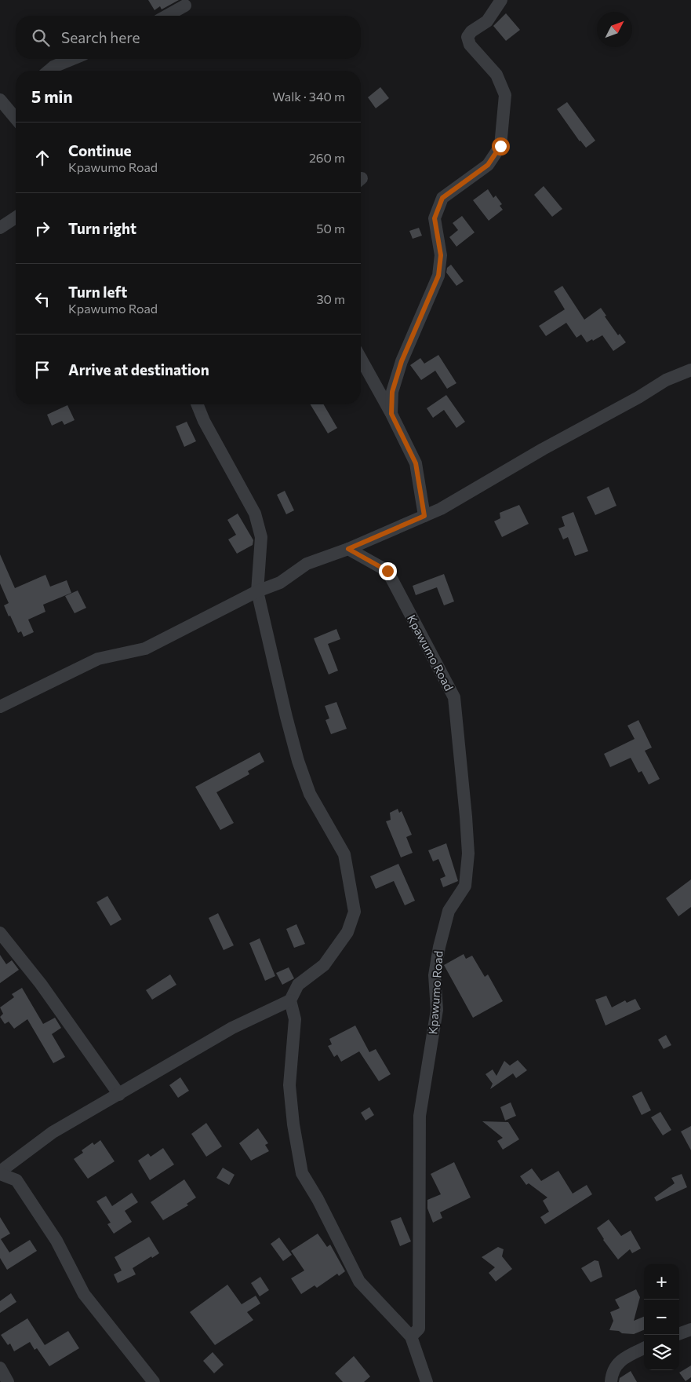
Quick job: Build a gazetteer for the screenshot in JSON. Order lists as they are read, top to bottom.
{
  "streets": {
    "street": ["Kpawumo Road"]
  },
  "north": "top right",
  "page": {
    "search": "Search here",
    "heading": ["5 min", "Walk · 340 m"],
    "list": [
      ["Continue", "Kpawumo Road", "260 m"],
      ["Turn right", "50 m"],
      ["Turn left", "Kpawumo Road", "30 m"],
      "Arrive at destination"
    ],
    "map_buttons": ["+", "−"]
  }
}
